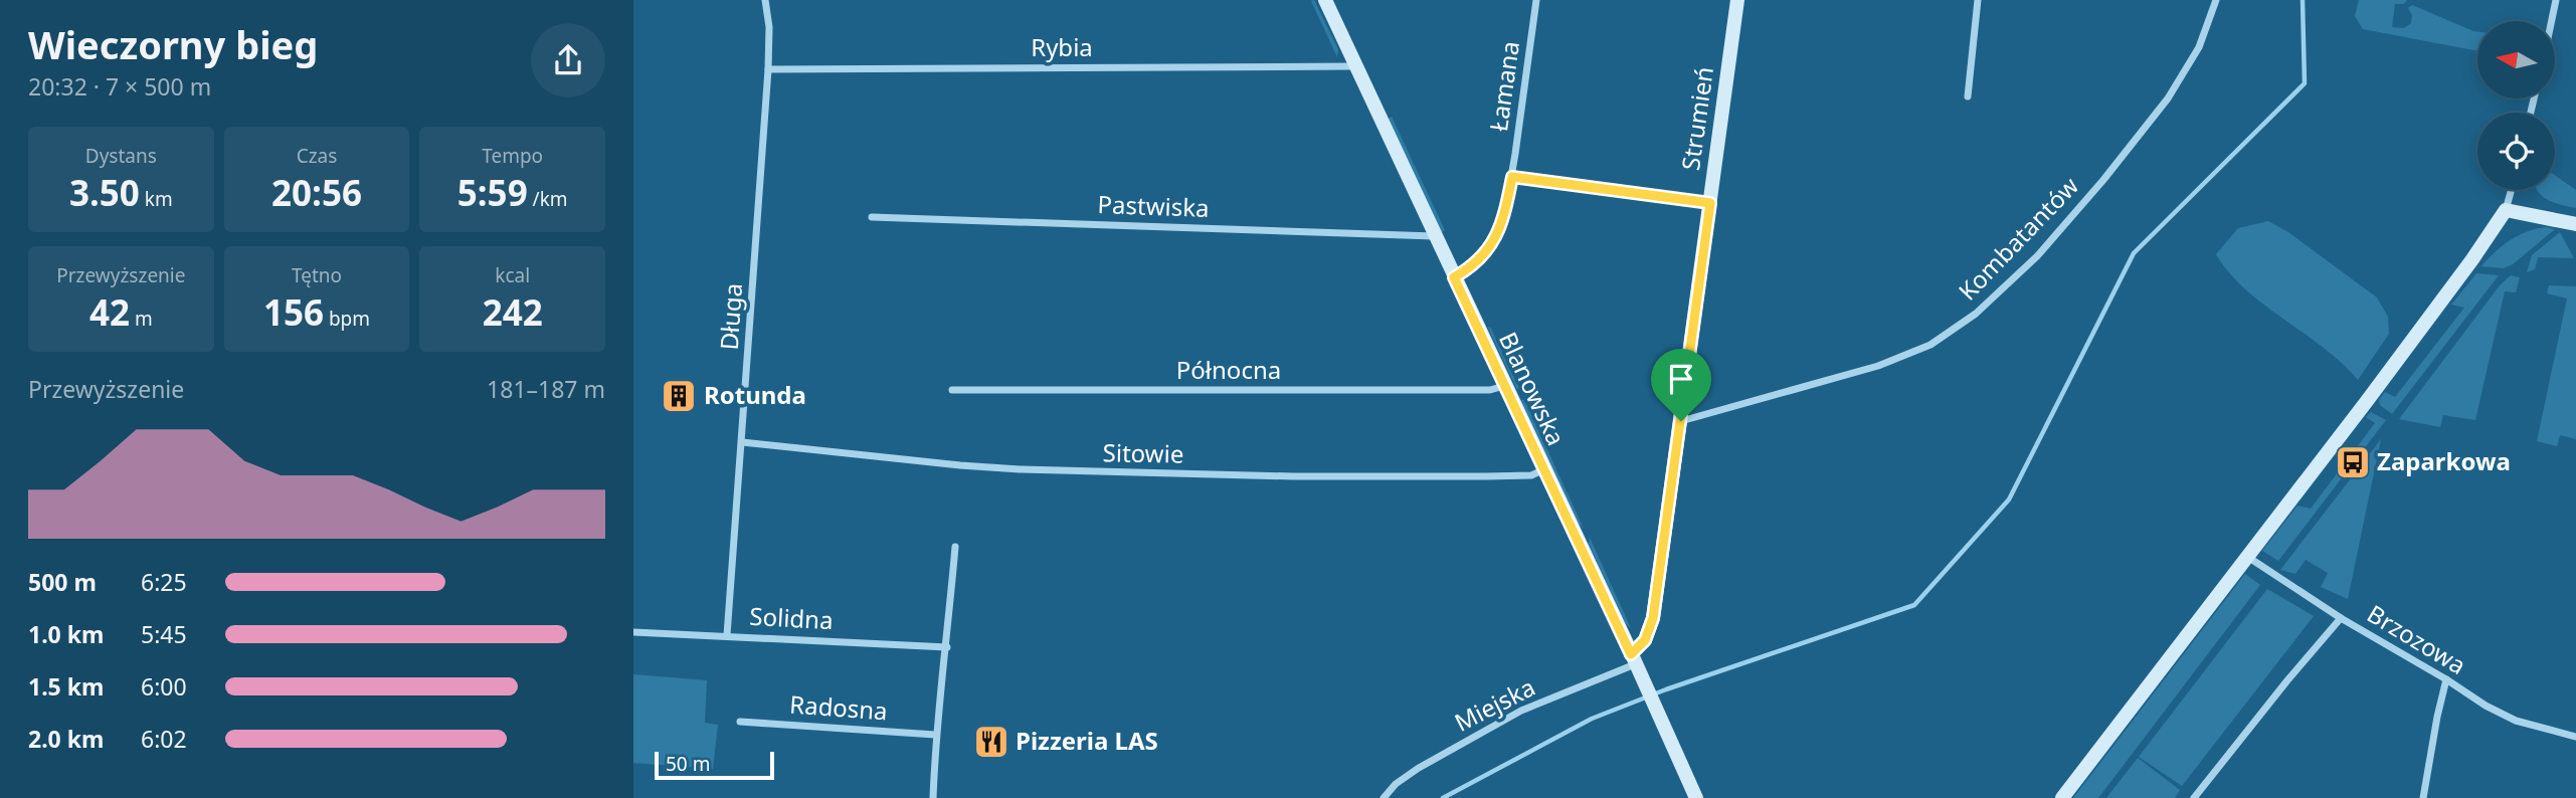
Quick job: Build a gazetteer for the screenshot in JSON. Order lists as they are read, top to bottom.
{
  "streets": {
    "street": [
      "Rybia",
      "Łamana",
      "Strumień",
      "Pastwiska",
      "Kombatantów",
      "Długa",
      "Północna",
      "Blanowska",
      "Sitowie",
      "Solidna",
      "Brzozowa",
      "Miejska",
      "Radosna"
    ]
  },
  "crossings": [
    ["Rybia", "Długa"],
    ["Rybia", "Blanowska"],
    ["Łamana", "Blanowska"],
    ["Strumień", "Kombatantów"],
    ["Strumień", "Blanowska"],
    ["Strumień", "Miejska"],
    ["Pastwiska", "Blanowska"],
    ["Długa", "Sitowie"],
    ["Długa", "Solidna"],
    ["Północna", "Blanowska"],
    ["Blanowska", "Sitowie"],
    ["Blanowska", "Miejska"]
  ],
  "places": {
    "building": ["Rotunda"],
    "bus stop": ["Zaparkowa"],
    "restaurant": ["Pizzeria LAS"]
  },
  "scale_bar": "50 m",
  "north": "left",
  "page": {
    "heading": ["Wieczorny bieg", "20:32 · 7 × 500 m"],
    "stats": [
      ["Dystans", "3.50 km"],
      ["Czas", "20:56"],
      ["Tempo", "5:59 /km"],
      ["Przewyższenie", "42 m"],
      ["Tętno", "156 bpm"],
      ["kcal", "242"]
    ],
    "chart": ["Przewyższenie", "181–187 m"],
    "list": [
      {
        "name": "500 m",
        "note": "6:25"
      },
      {
        "name": "1.0 km",
        "note": "5:45"
      },
      {
        "name": "1.5 km",
        "note": "6:00"
      },
      {
        "name": "2.0 km",
        "note": "6:02"
      }
    ],
    "scale": "50 m"
  }
}
